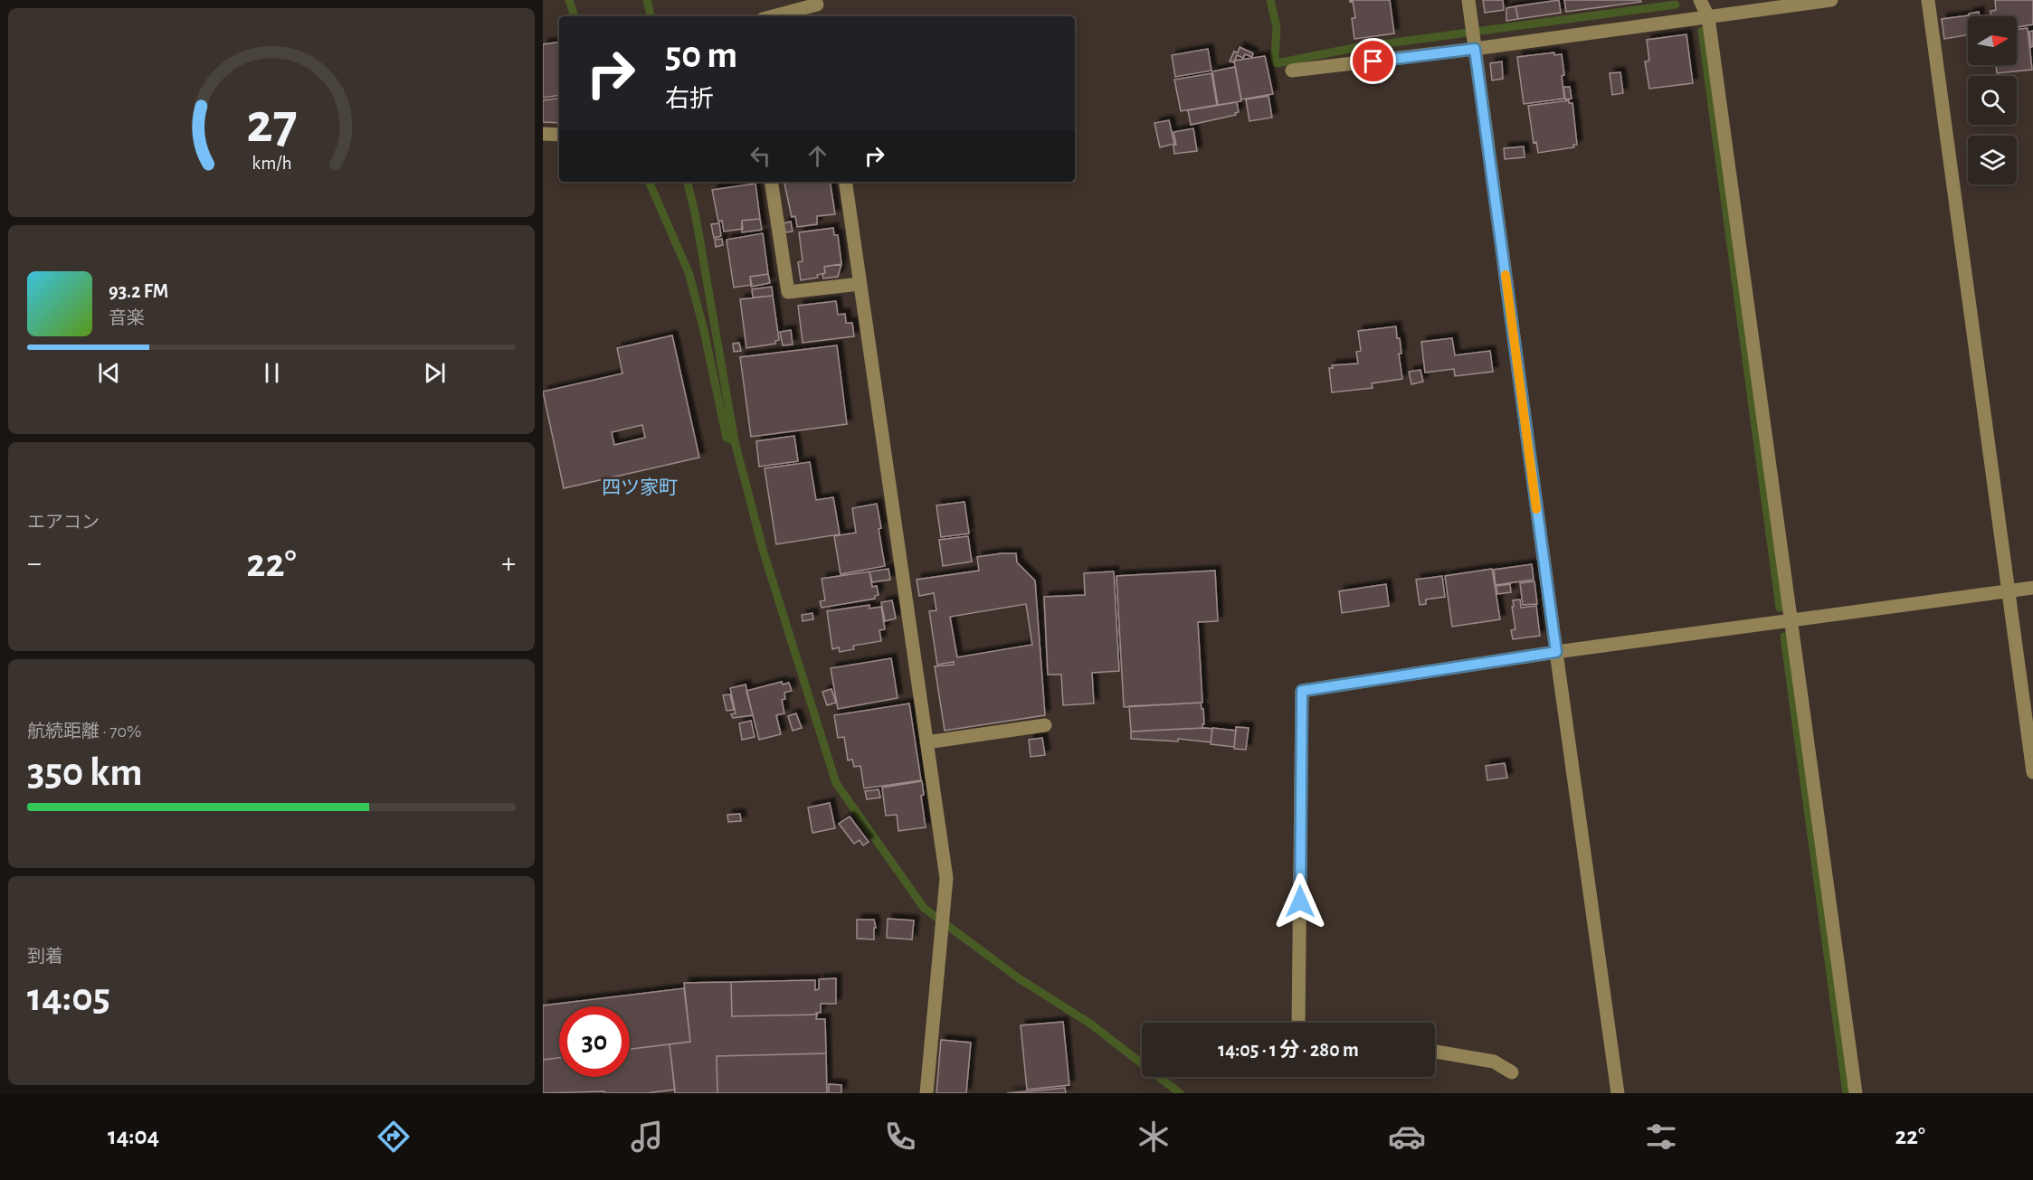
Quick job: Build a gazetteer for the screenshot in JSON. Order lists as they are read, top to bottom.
{
  "districts": ["四ツ家町"],
  "north": "right",
  "page": {
    "turn": ["50 m", "右折"],
    "song": ["93.2 FM", "音楽"],
    "tile": [
      "エアコン",
      ["航続距離 · 70%", "350 km"],
      ["到着", "14:05"]
    ],
    "heat": ["−", "22°", "+"],
    "limit": "30",
    "trip": "14:05 · 1 分 · 280 m",
    "tabs": ["14:04", "22°"],
    "gauge": ["27", "km/h"]
  }
}
